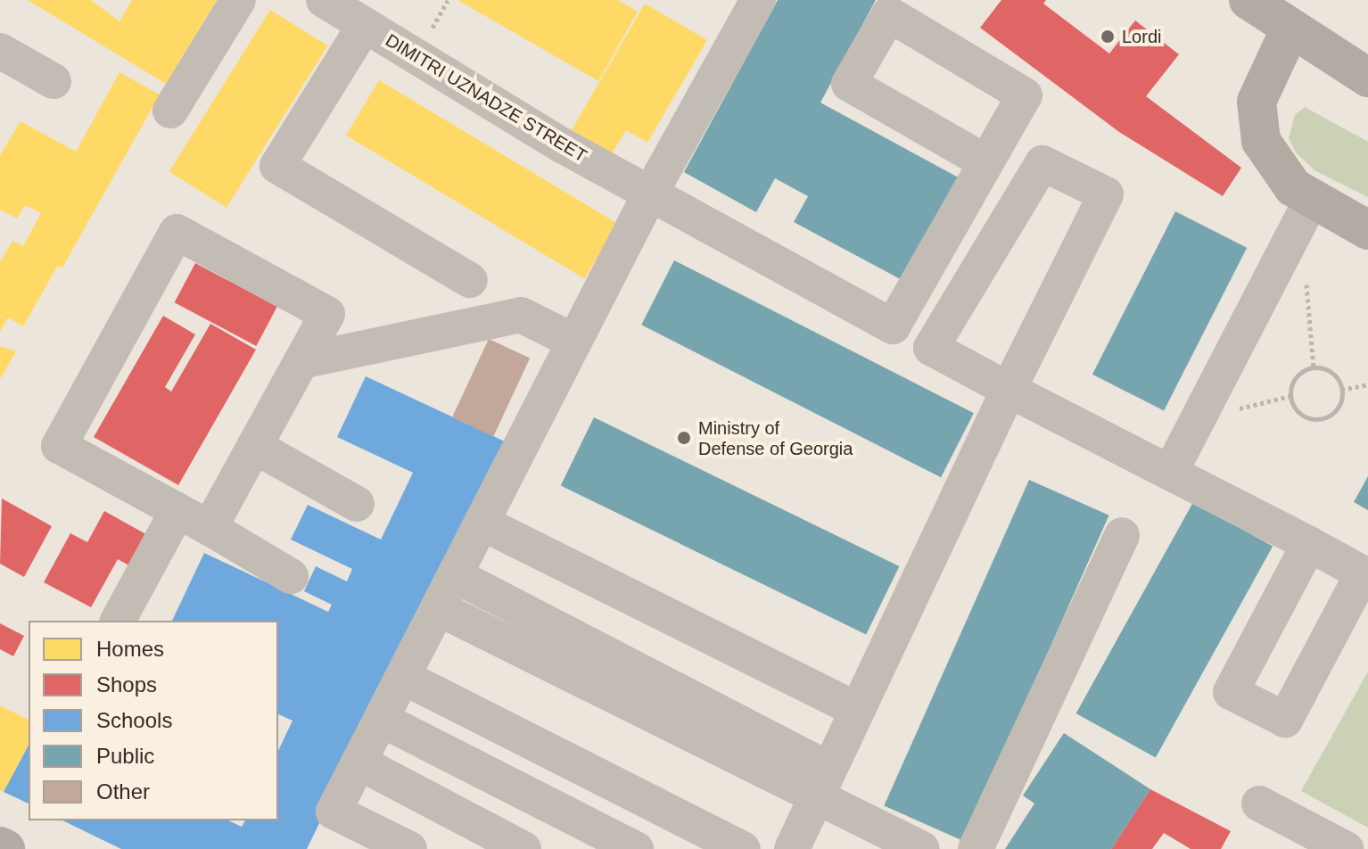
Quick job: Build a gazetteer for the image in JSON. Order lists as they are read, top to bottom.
{
  "streets": {
    "street": ["DIMITRI UZNADZE STREET"]
  },
  "places": ["Lordi", "Ministry of Defense of Georgia"],
  "legend": [
    "Homes",
    "Shops",
    "Schools",
    "Public",
    "Other"
  ]
}
